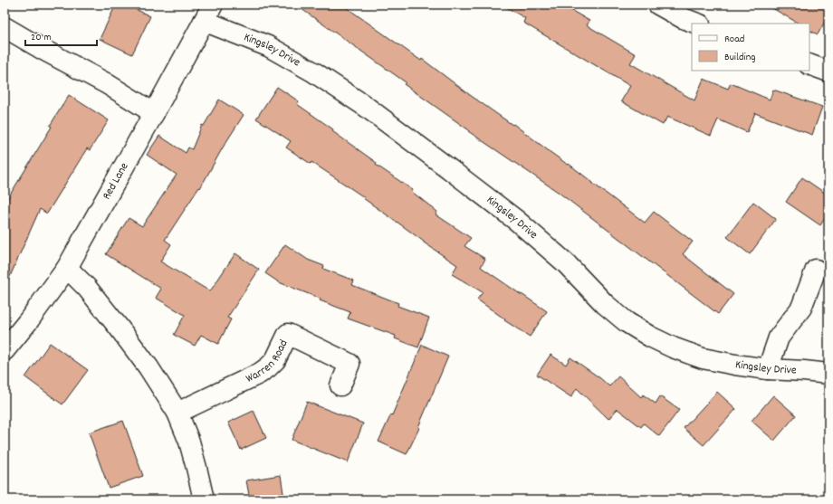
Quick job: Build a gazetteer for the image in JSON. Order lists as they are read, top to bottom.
{
  "streets": {
    "street": ["Kingsley Drive", "Red Lane", "Warren Road"]
  },
  "crossings": [
    ["Kingsley Drive", "Red Lane"]
  ],
  "legend": ["Road", "Building"],
  "scale_bar": "20 m"
}
